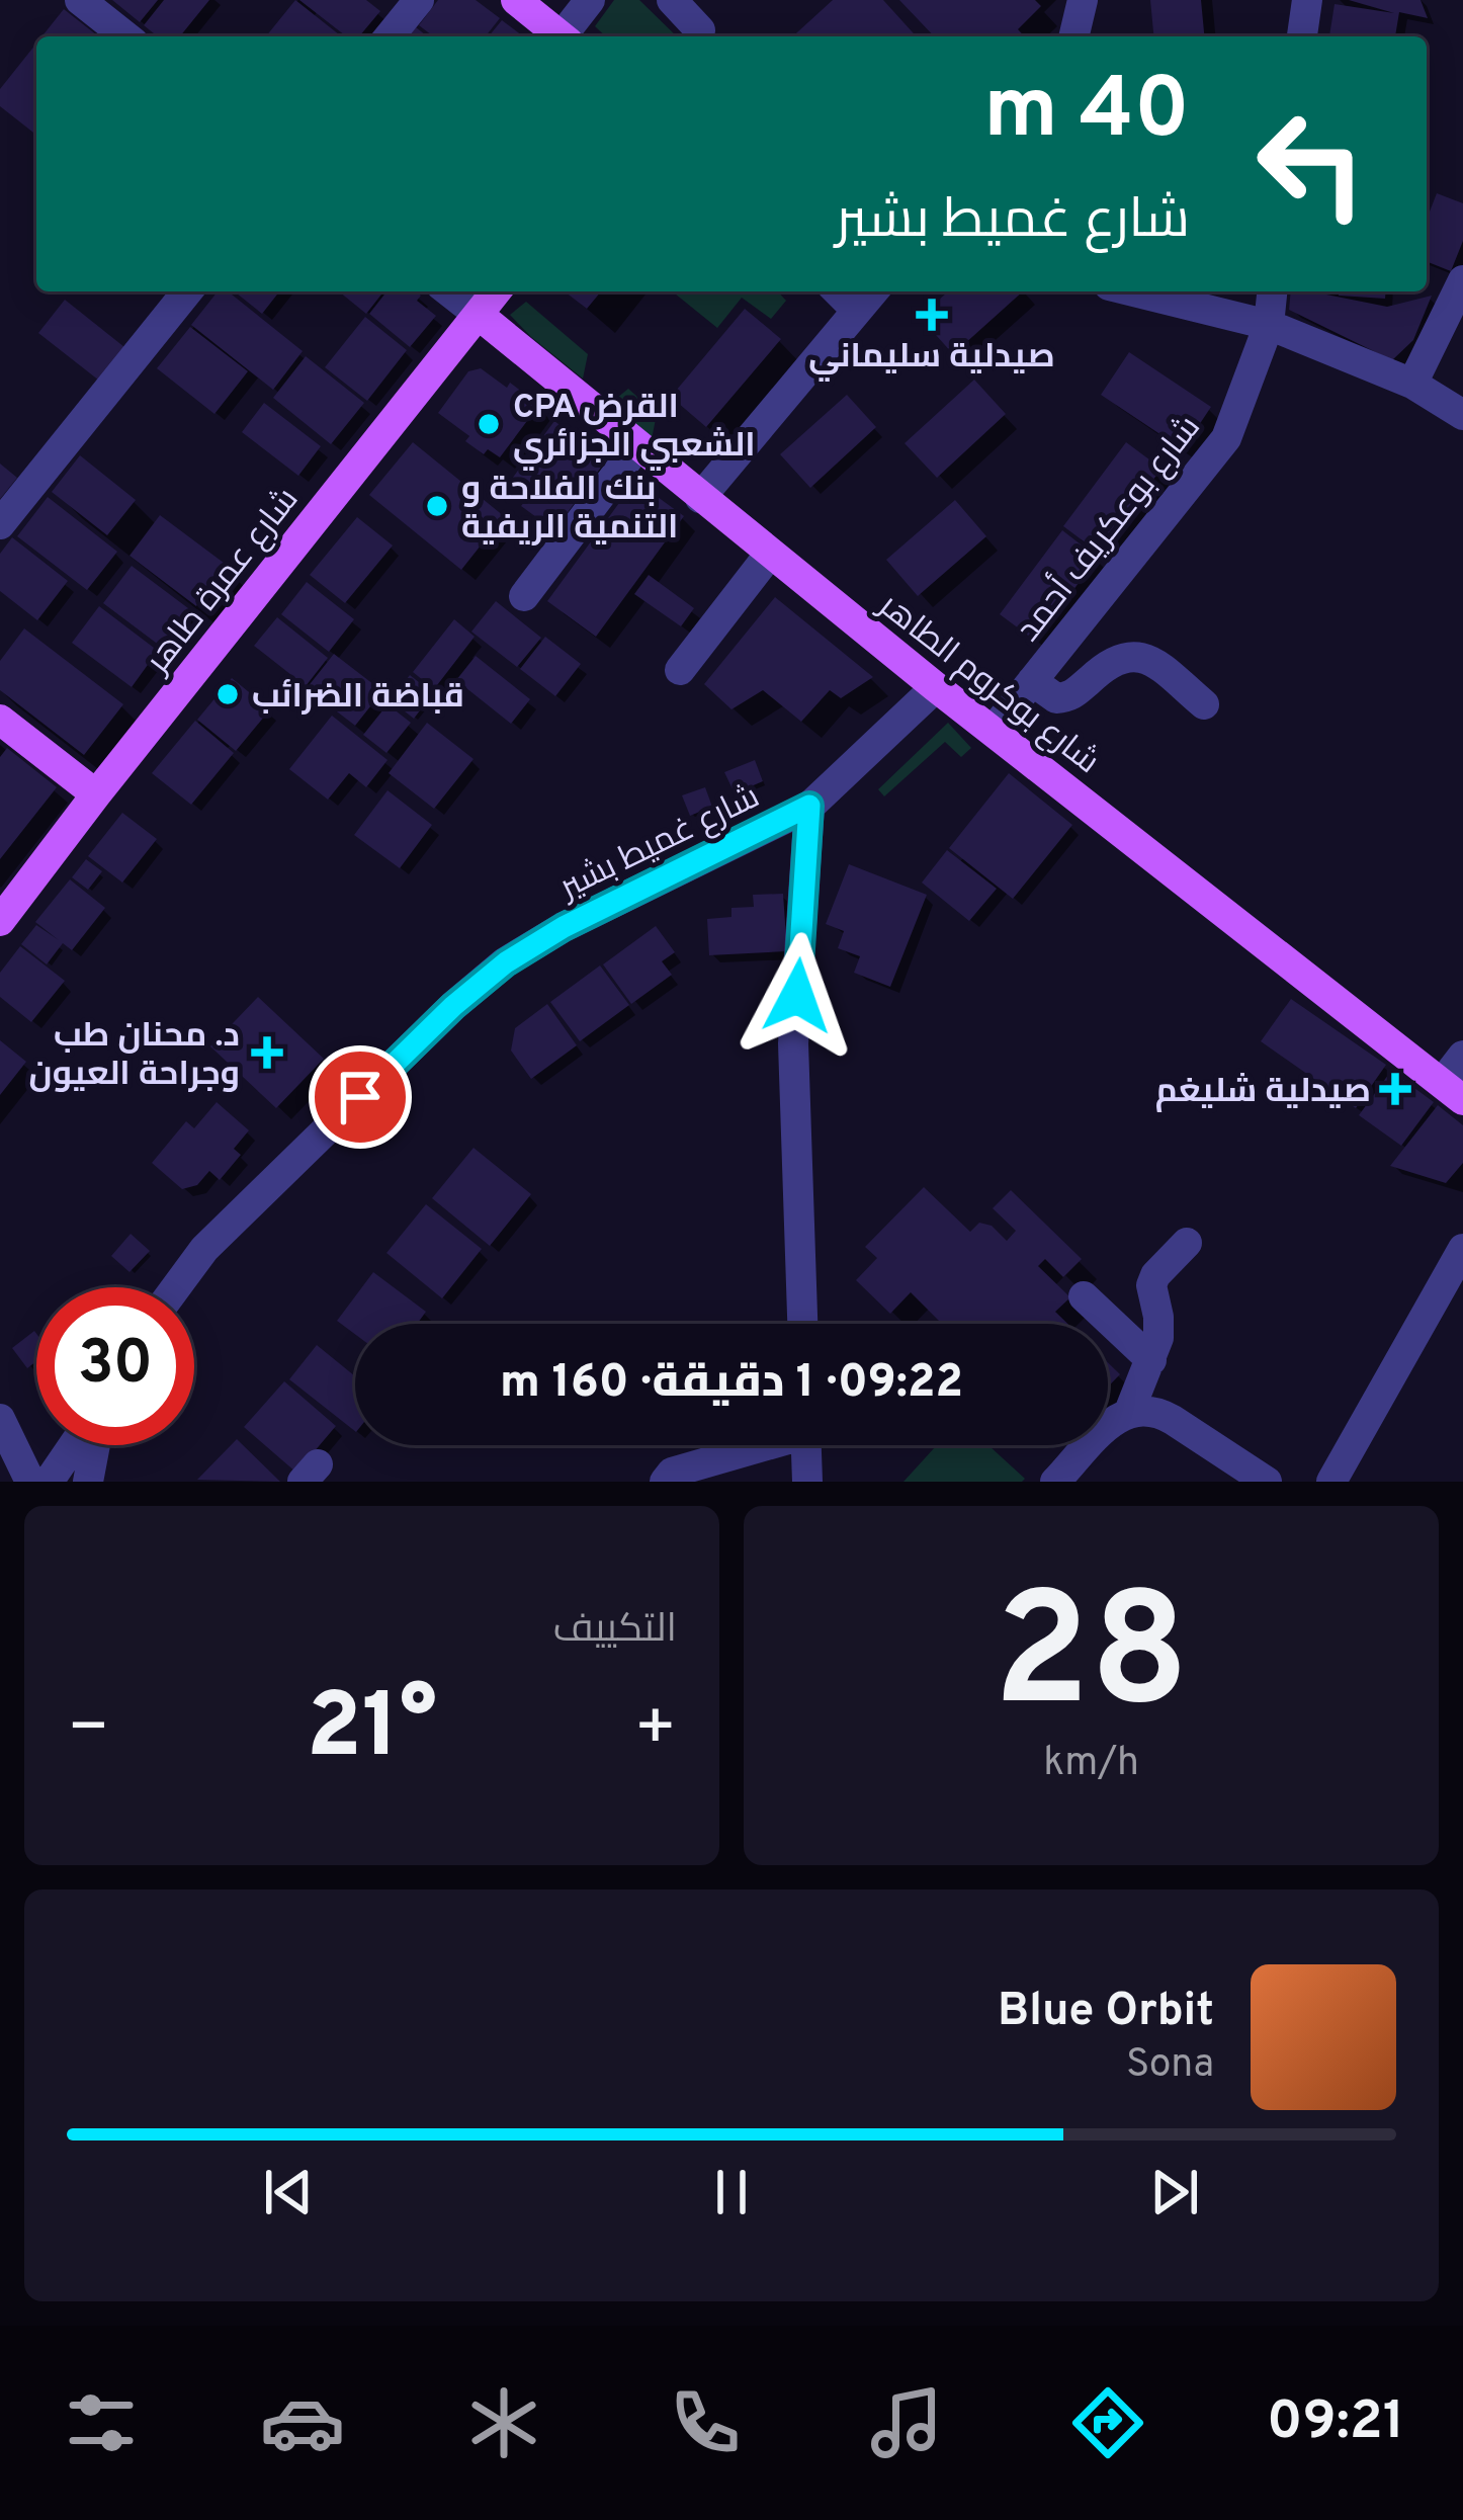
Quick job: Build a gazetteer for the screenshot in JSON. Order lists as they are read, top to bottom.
{
  "streets": {
    "main road": ["شارع عمرة طاهر", "شارع بوكروم الطاهر"],
    "street": ["شارع بوعكريف أحمد", "شارع غميط بشير"]
  },
  "crossings": [
    ["شارع بوعكريف أحمد", "شارع بوكروم الطاهر"],
    ["شارع عمرة طاهر", "شارع بوكروم الطاهر"],
    ["شارع بوكروم الطاهر", "شارع غميط بشير"]
  ],
  "places": {
    "health": ["صيدلية سليماني", "د. محنان طب وجراحة العيون", "صيدلية شليغم"],
    "other": ["CPA القرض الشعبي الجزائري", "بنك الفلاحة و التنمية الريفية", "قباضة الضرائب"]
  },
  "page": {
    "turn": ["40 m", "شارع غميط بشير"],
    "limit": "30",
    "trip": "09:22 · 1 دقيقة · 160 m",
    "tile": [
      ["28", "km/h"],
      "التكييف"
    ],
    "heat": ["−", "21°", "+"],
    "song": ["Blue Orbit", "Sona"],
    "tabs": "09:21"
  }
}
